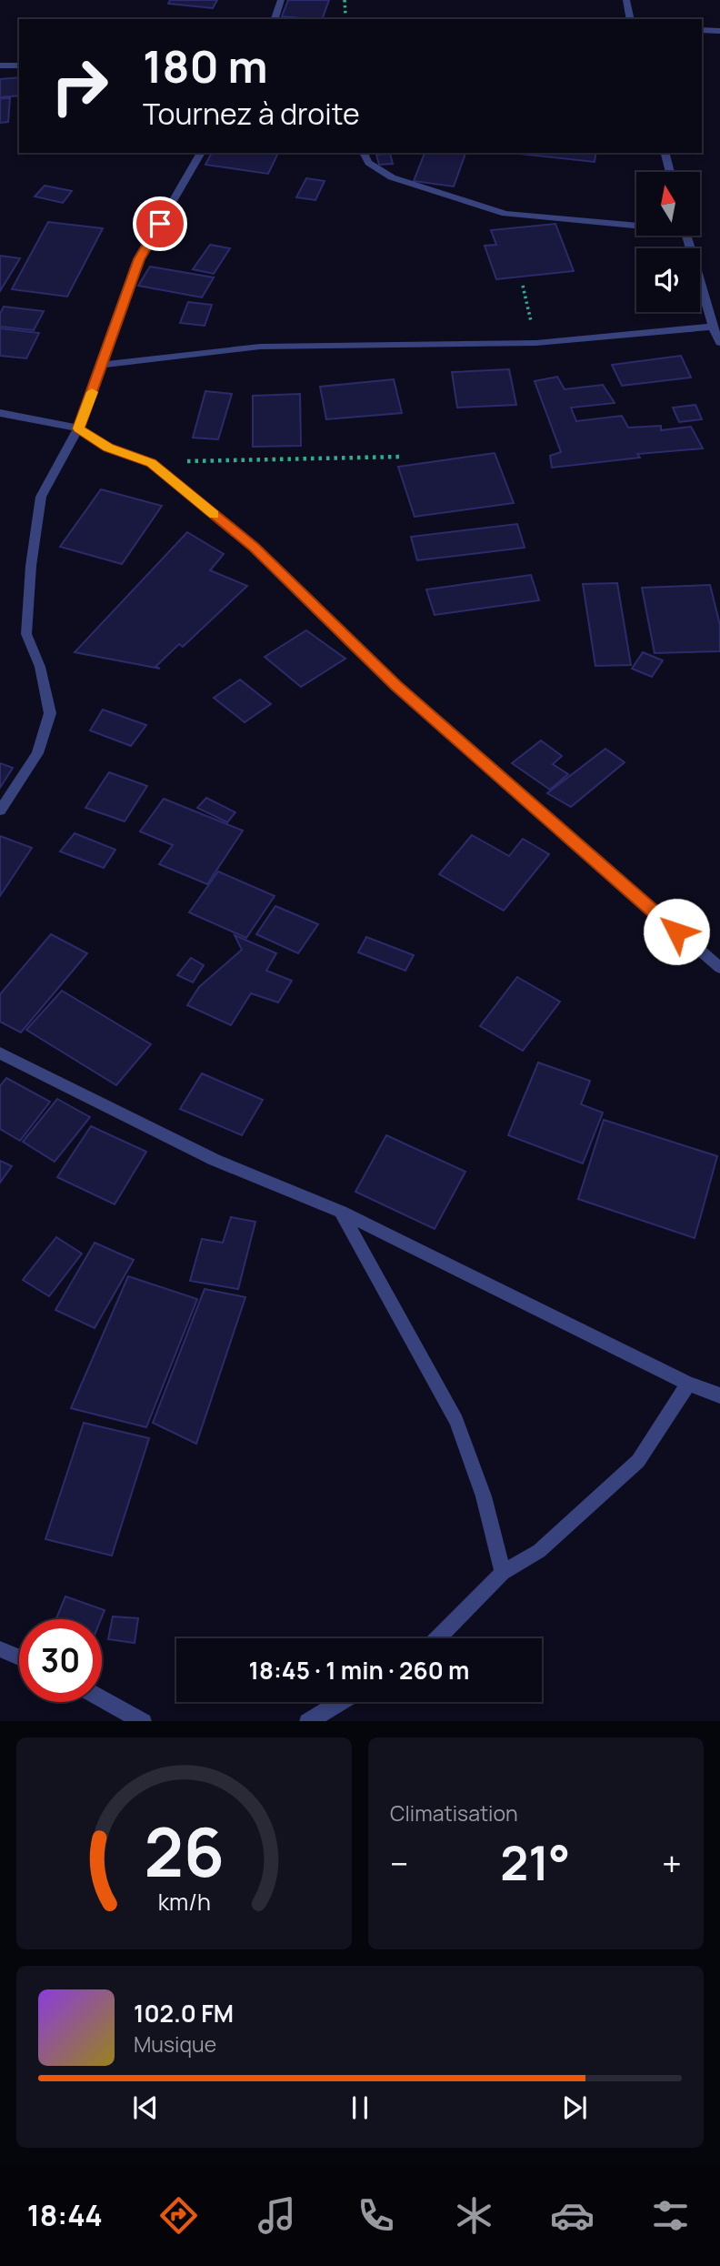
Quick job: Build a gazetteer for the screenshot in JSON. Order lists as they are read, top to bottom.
{
  "north": "top",
  "page": {
    "turn": ["180 m", "Tournez à droite"],
    "limit": "30",
    "trip": "18:45 · 1 min · 260 m",
    "tile": "Climatisation",
    "heat": ["−", "21°", "+"],
    "song": ["102.0 FM", "Musique"],
    "tabs": "18:44",
    "gauge": ["26", "km/h"]
  }
}
